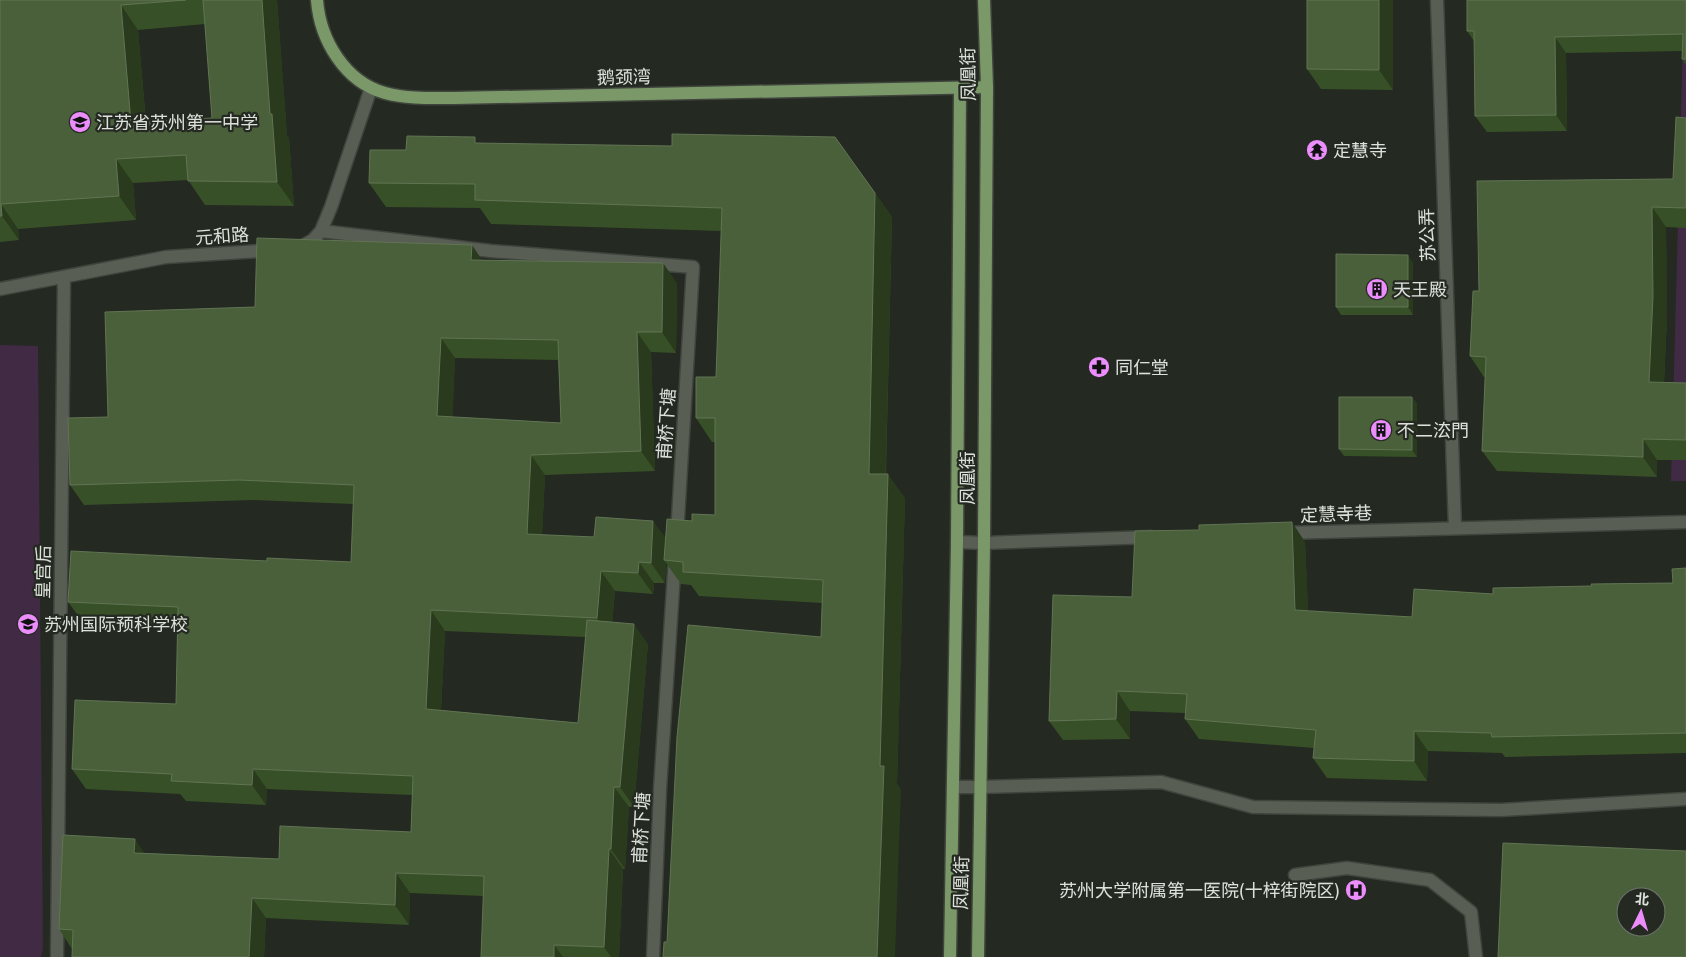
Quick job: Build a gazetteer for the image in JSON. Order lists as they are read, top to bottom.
{
  "streets": {
    "main road": ["凤凰街", "鹅颈湾"],
    "street": [
      "苏公弄",
      "元和路",
      "甫桥下塘",
      "定慧寺巷",
      "皇宫后"
    ]
  },
  "crossings": [
    ["凤凰街", "鹅颈湾"],
    ["鹅颈湾", "元和路"],
    ["苏公弄", "定慧寺巷"],
    ["元和路", "甫桥下塘"],
    ["元和路", "皇宫后"]
  ],
  "places": {
    "school or university": ["江苏省苏州第一中学", "苏州国际预科学校"],
    "temple": ["定慧寺"],
    "building": ["天王殿", "不二㳒門"],
    "pharmacy": ["同仁堂"],
    "hospital": ["苏州大学附属第一医院(十梓街院区)"]
  },
  "north": "top"
}
